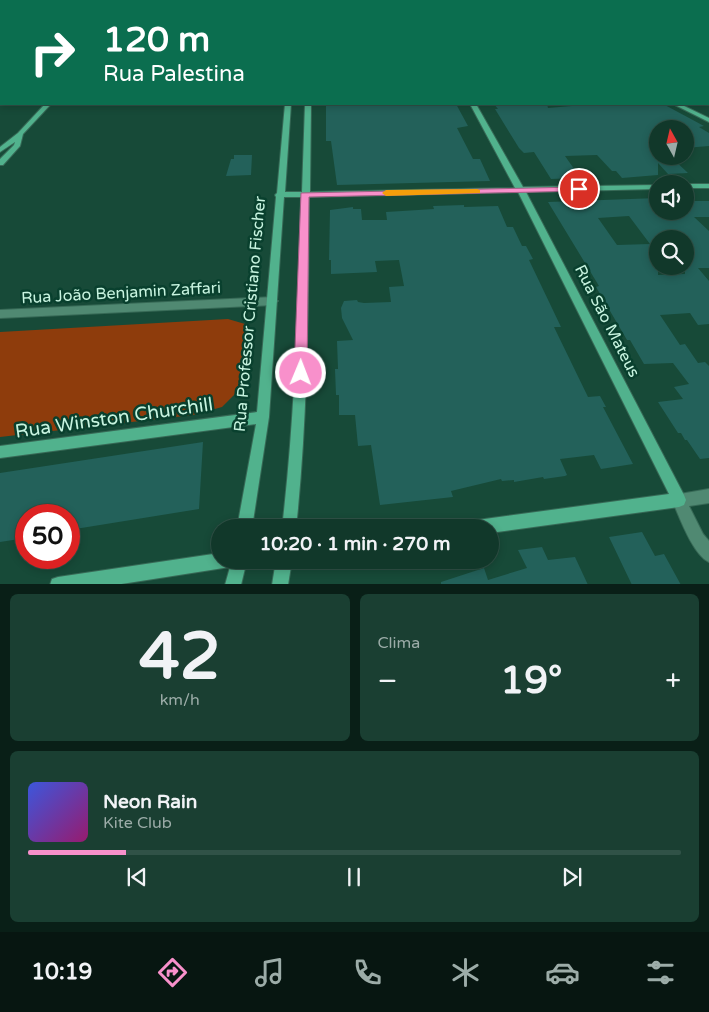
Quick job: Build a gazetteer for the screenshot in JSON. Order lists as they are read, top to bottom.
{
  "streets": {
    "street": [
      "Rua João Benjamin Zaffari",
      "Rua Professor Cristiano Fischer",
      "Rua São Mateus",
      "Rua Winston Churchill"
    ]
  },
  "crossings": [
    ["Rua João Benjamin Zaffari", "Rua Professor Cristiano Fischer"],
    ["Rua Professor Cristiano Fischer", "Rua Winston Churchill"]
  ],
  "north": "top",
  "page": {
    "turn": ["120 m", "Rua Palestina"],
    "limit": "50",
    "trip": "10:20 · 1 min · 270 m",
    "tile": [
      ["42", "km/h"],
      "Clima"
    ],
    "heat": ["−", "19°", "+"],
    "song": ["Neon Rain", "Kite Club"],
    "tabs": "10:19"
  }
}
